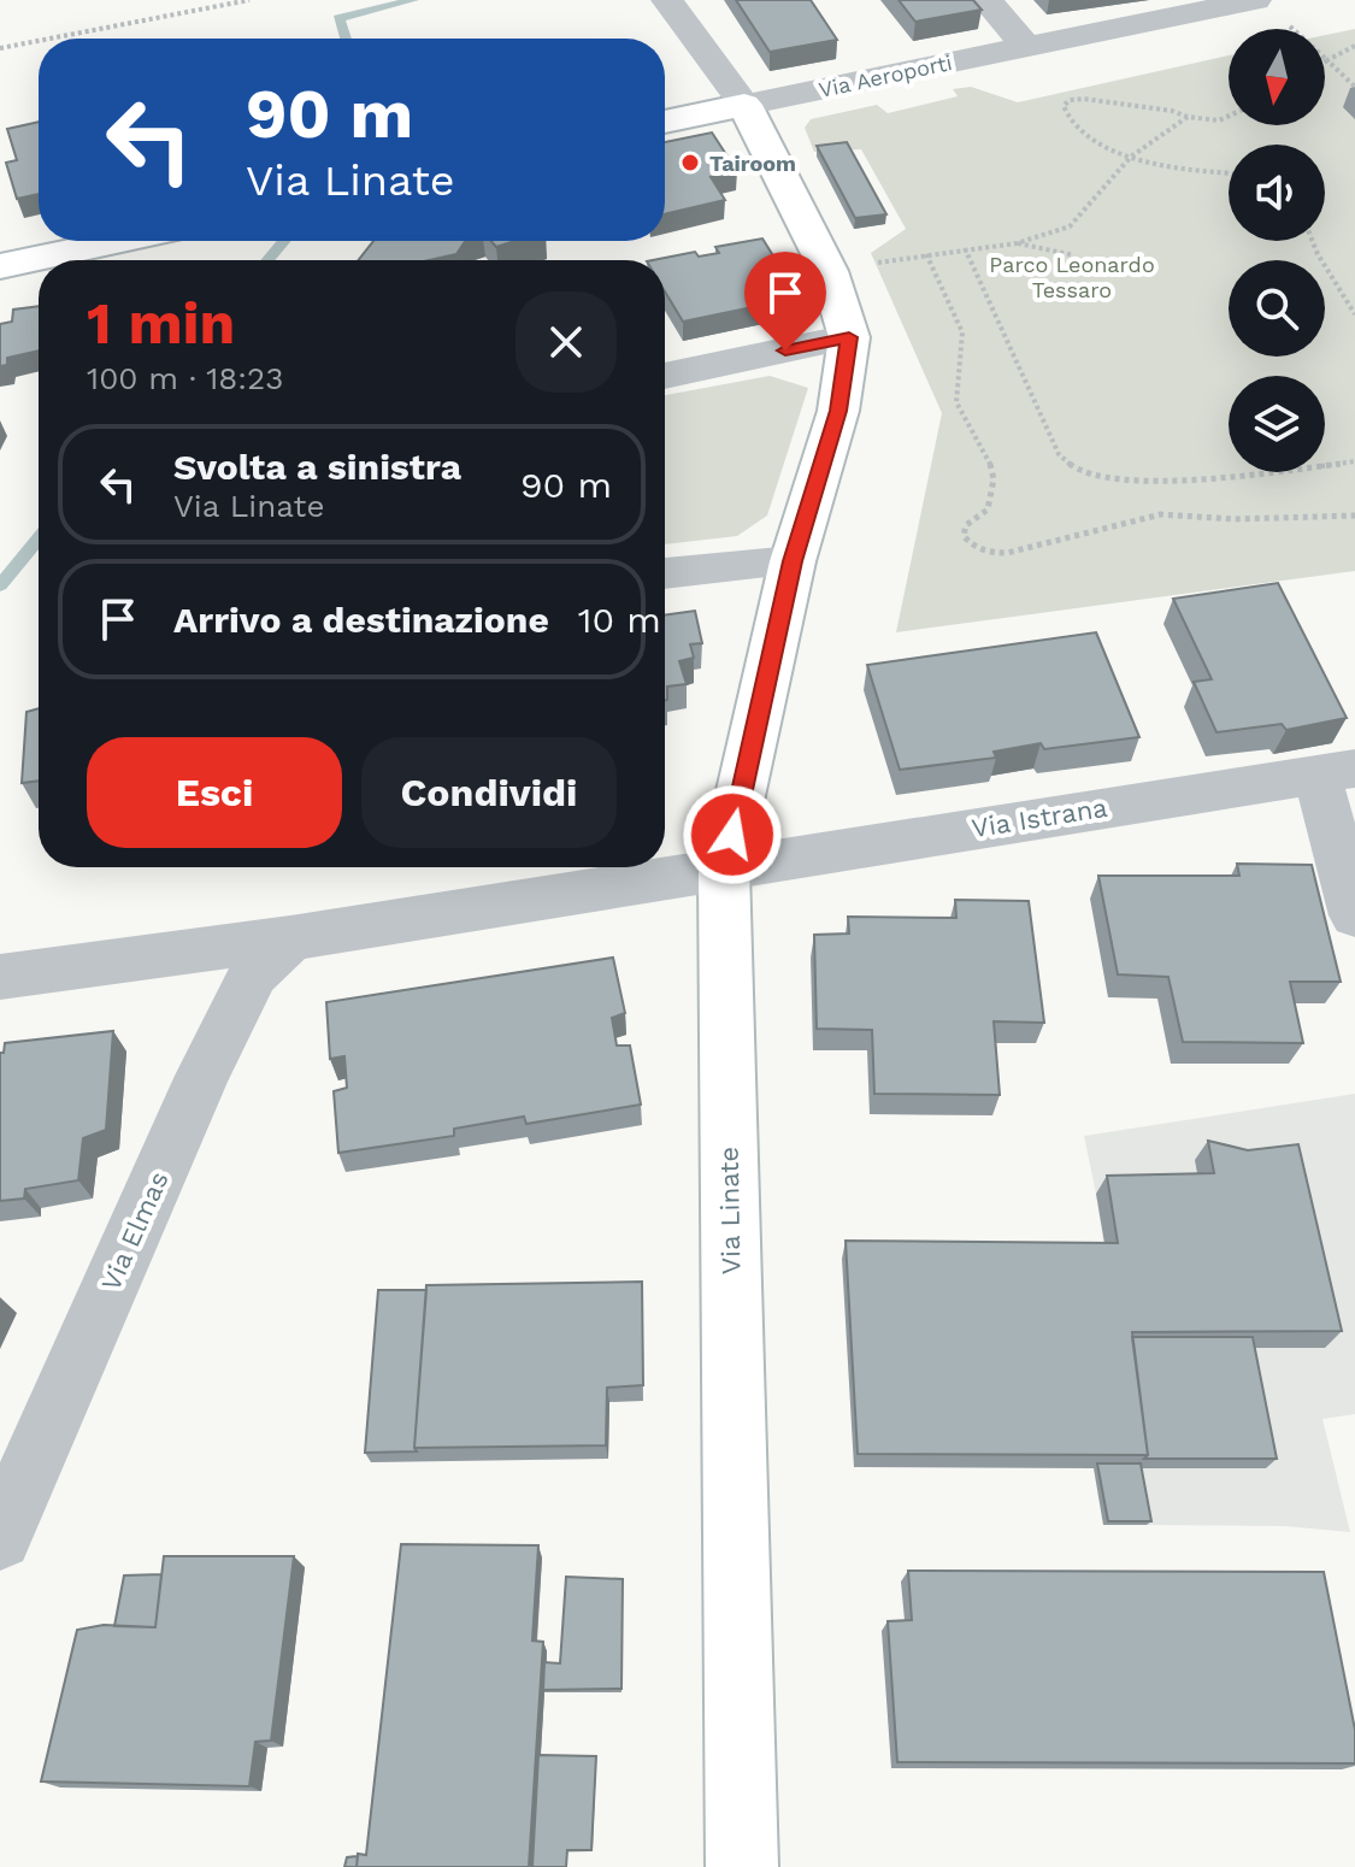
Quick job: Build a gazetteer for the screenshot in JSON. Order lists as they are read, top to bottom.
{
  "streets": {
    "street": [
      "Via Aeroporti",
      "Via Istrana",
      "Via Linate",
      "Via Elmas"
    ]
  },
  "crossings": [
    ["Via Aeroporti", "Via Linate"],
    ["Via Istrana", "Via Linate"]
  ],
  "parks": ["Parco Leonardo Tessaro"],
  "places": ["Tairoom"],
  "north": "bottom",
  "page": {
    "turn": ["90 m", "Via Linate"],
    "heading": ["1 min", "100 m · 18:23"],
    "list": [
      {
        "name": "Svolta a sinistra",
        "note": "Via Linate",
        "value": "90 m"
      },
      {
        "name": "Arrivo a destinazione",
        "value": "10 m"
      }
    ],
    "buttons": ["Esci", "Condividi"]
  }
}
